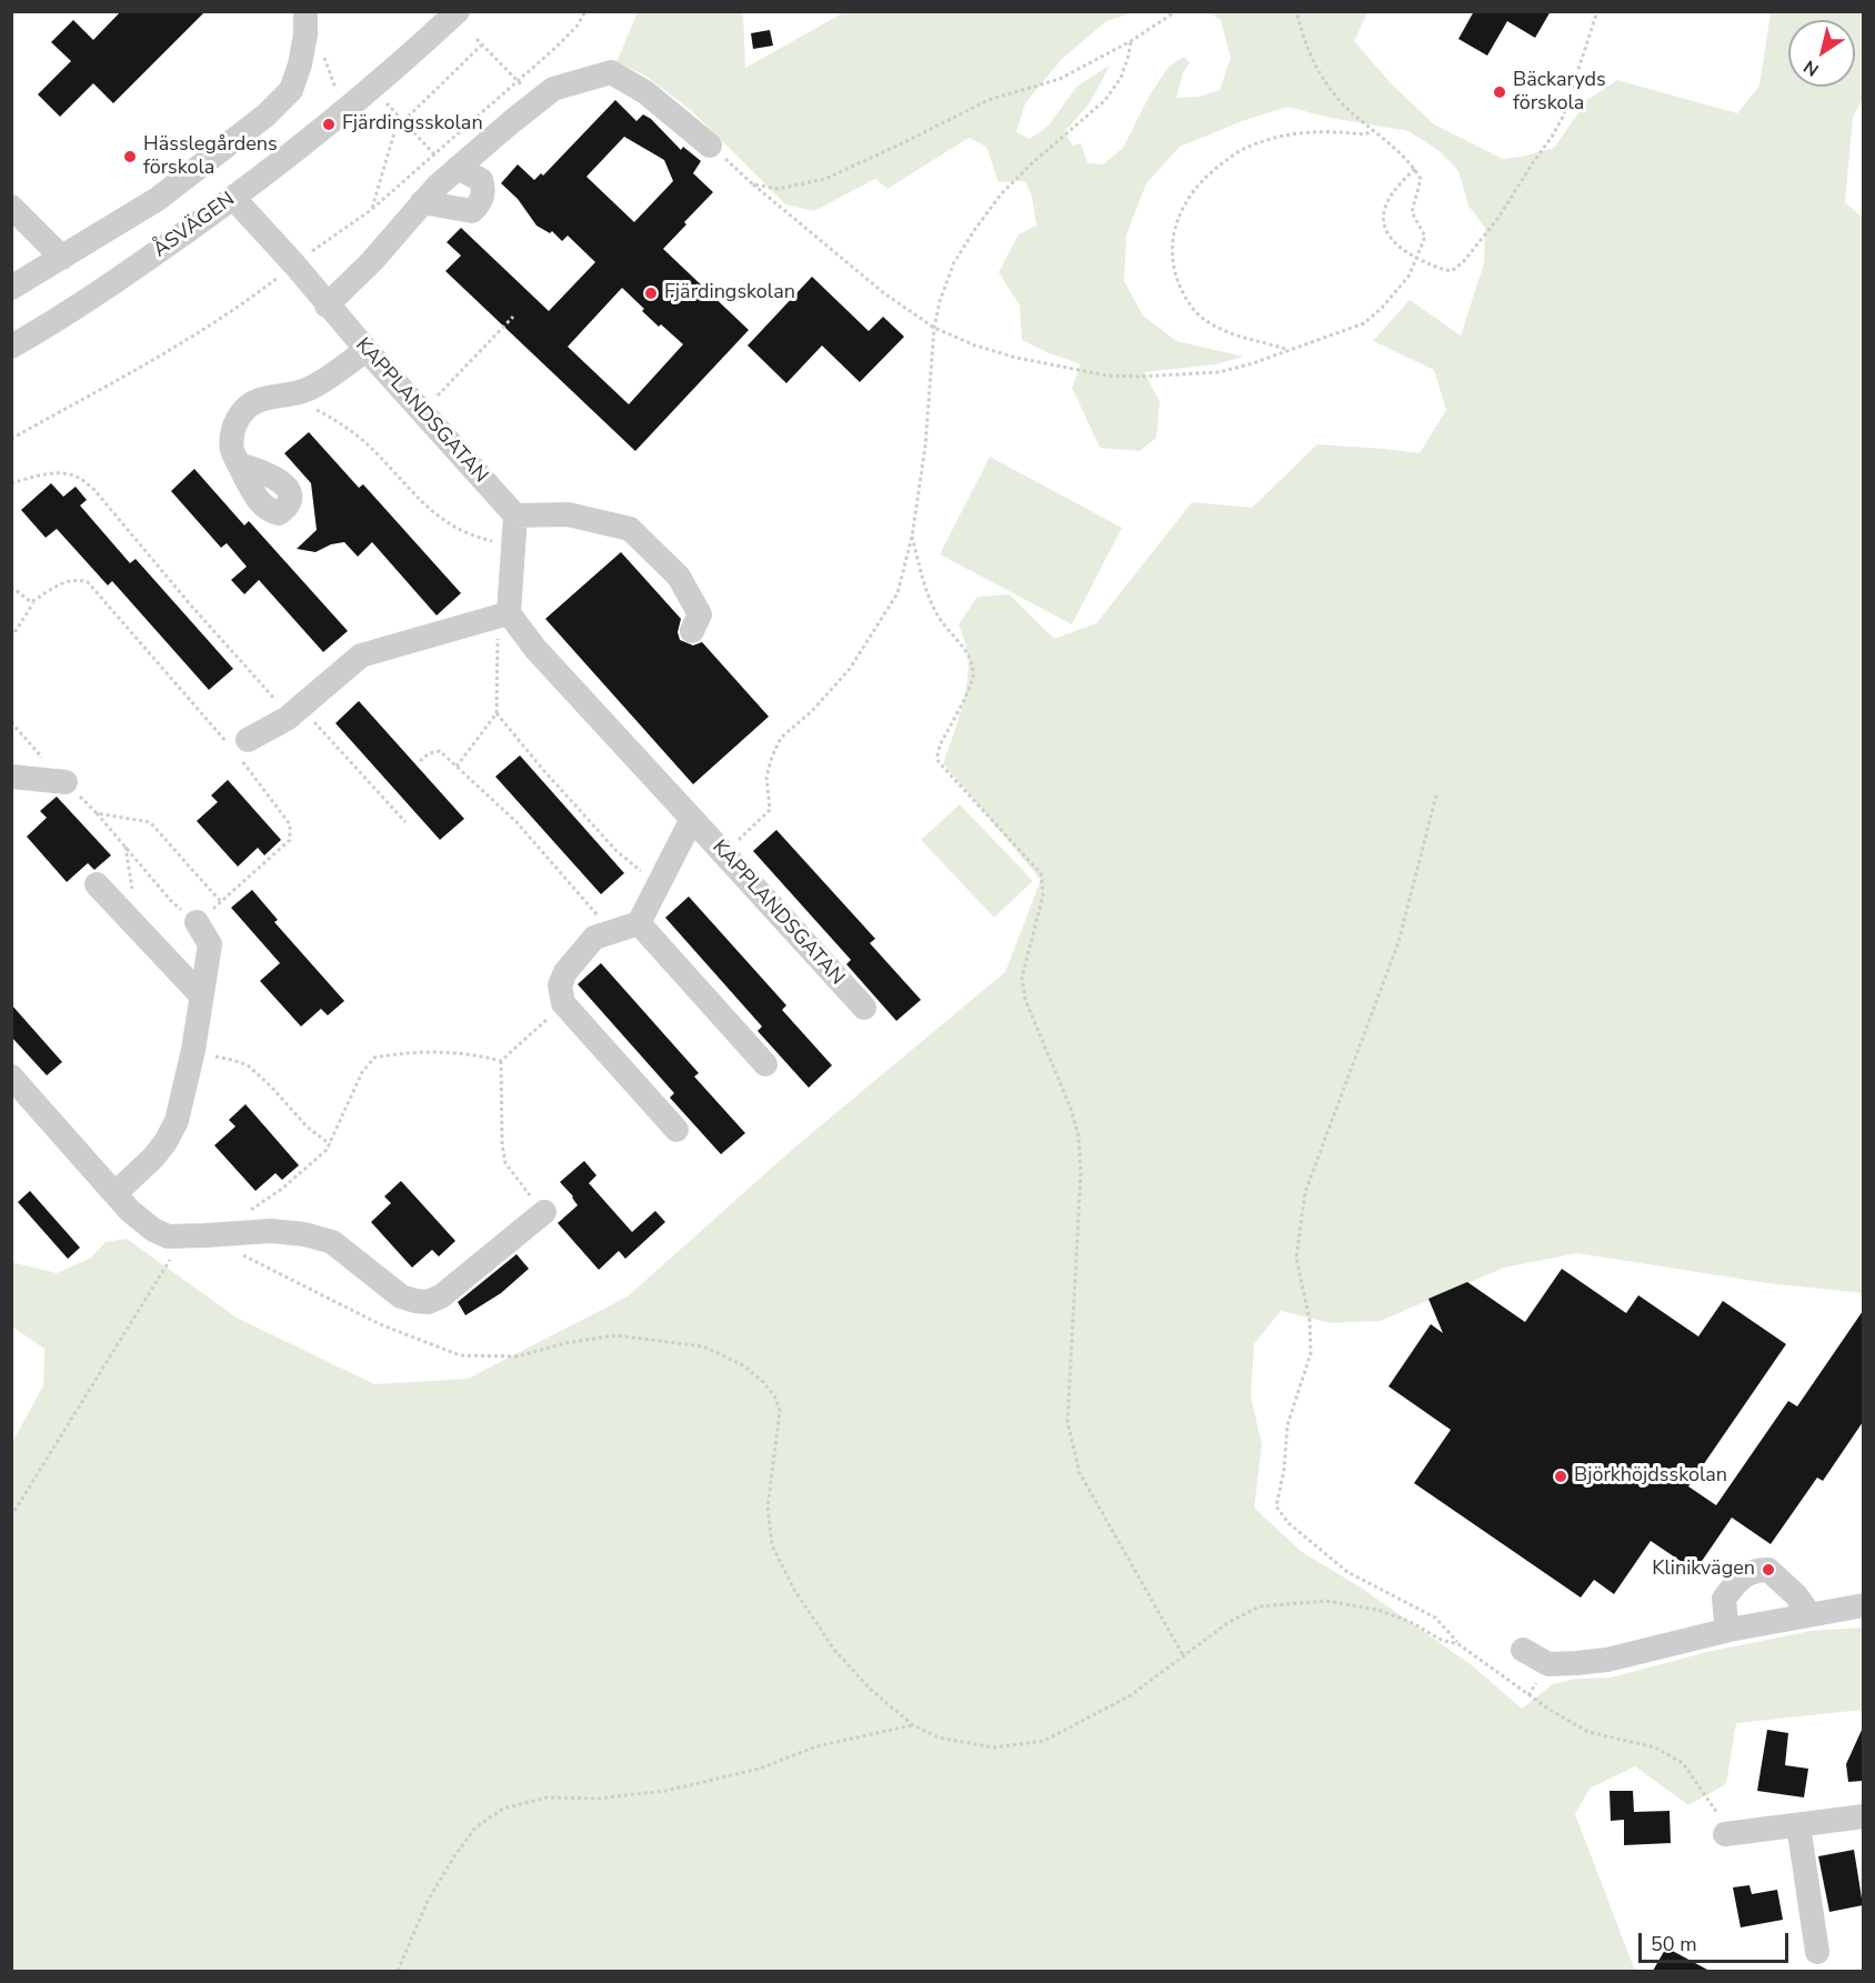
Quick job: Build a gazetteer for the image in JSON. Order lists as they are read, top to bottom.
{
  "streets": {
    "street": ["ÅSVÄGEN", "KAPPLANDSGATAN"]
  },
  "crossings": [
    ["ÅSVÄGEN", "KAPPLANDSGATAN"]
  ],
  "places": [
    "Bäckaryds förskola",
    "Fjärdingsskolan",
    "Hässlegårdens förskola",
    "Fjärdingskolan",
    "Björkhöjdsskolan",
    "Klinikvägen"
  ],
  "scale_bar": "50 m",
  "north": "bottom left"
}
